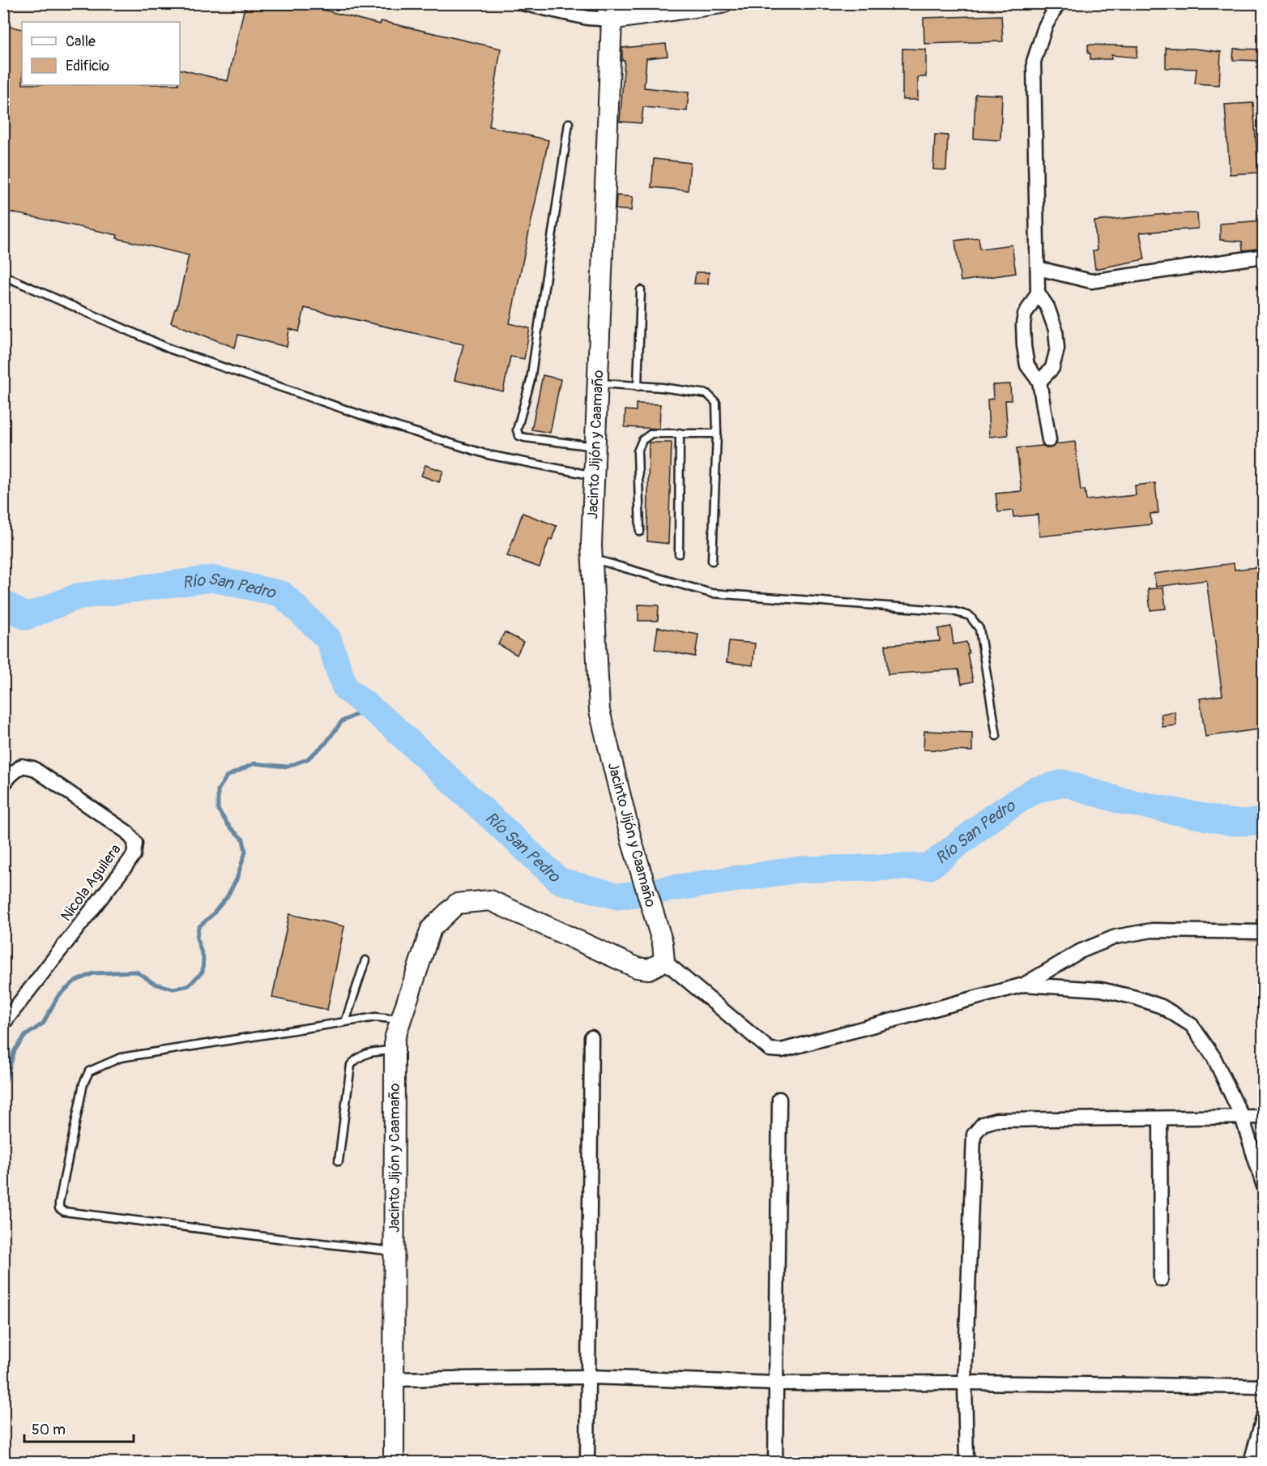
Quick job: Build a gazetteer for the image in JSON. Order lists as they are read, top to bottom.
{
  "streets": {
    "street": ["Jacinto Jijón y Caamaño", "Nicola Aguilera"]
  },
  "water": ["Río San Pedro"],
  "legend": ["Calle", "Edificio"],
  "scale_bar": "50 m"
}
